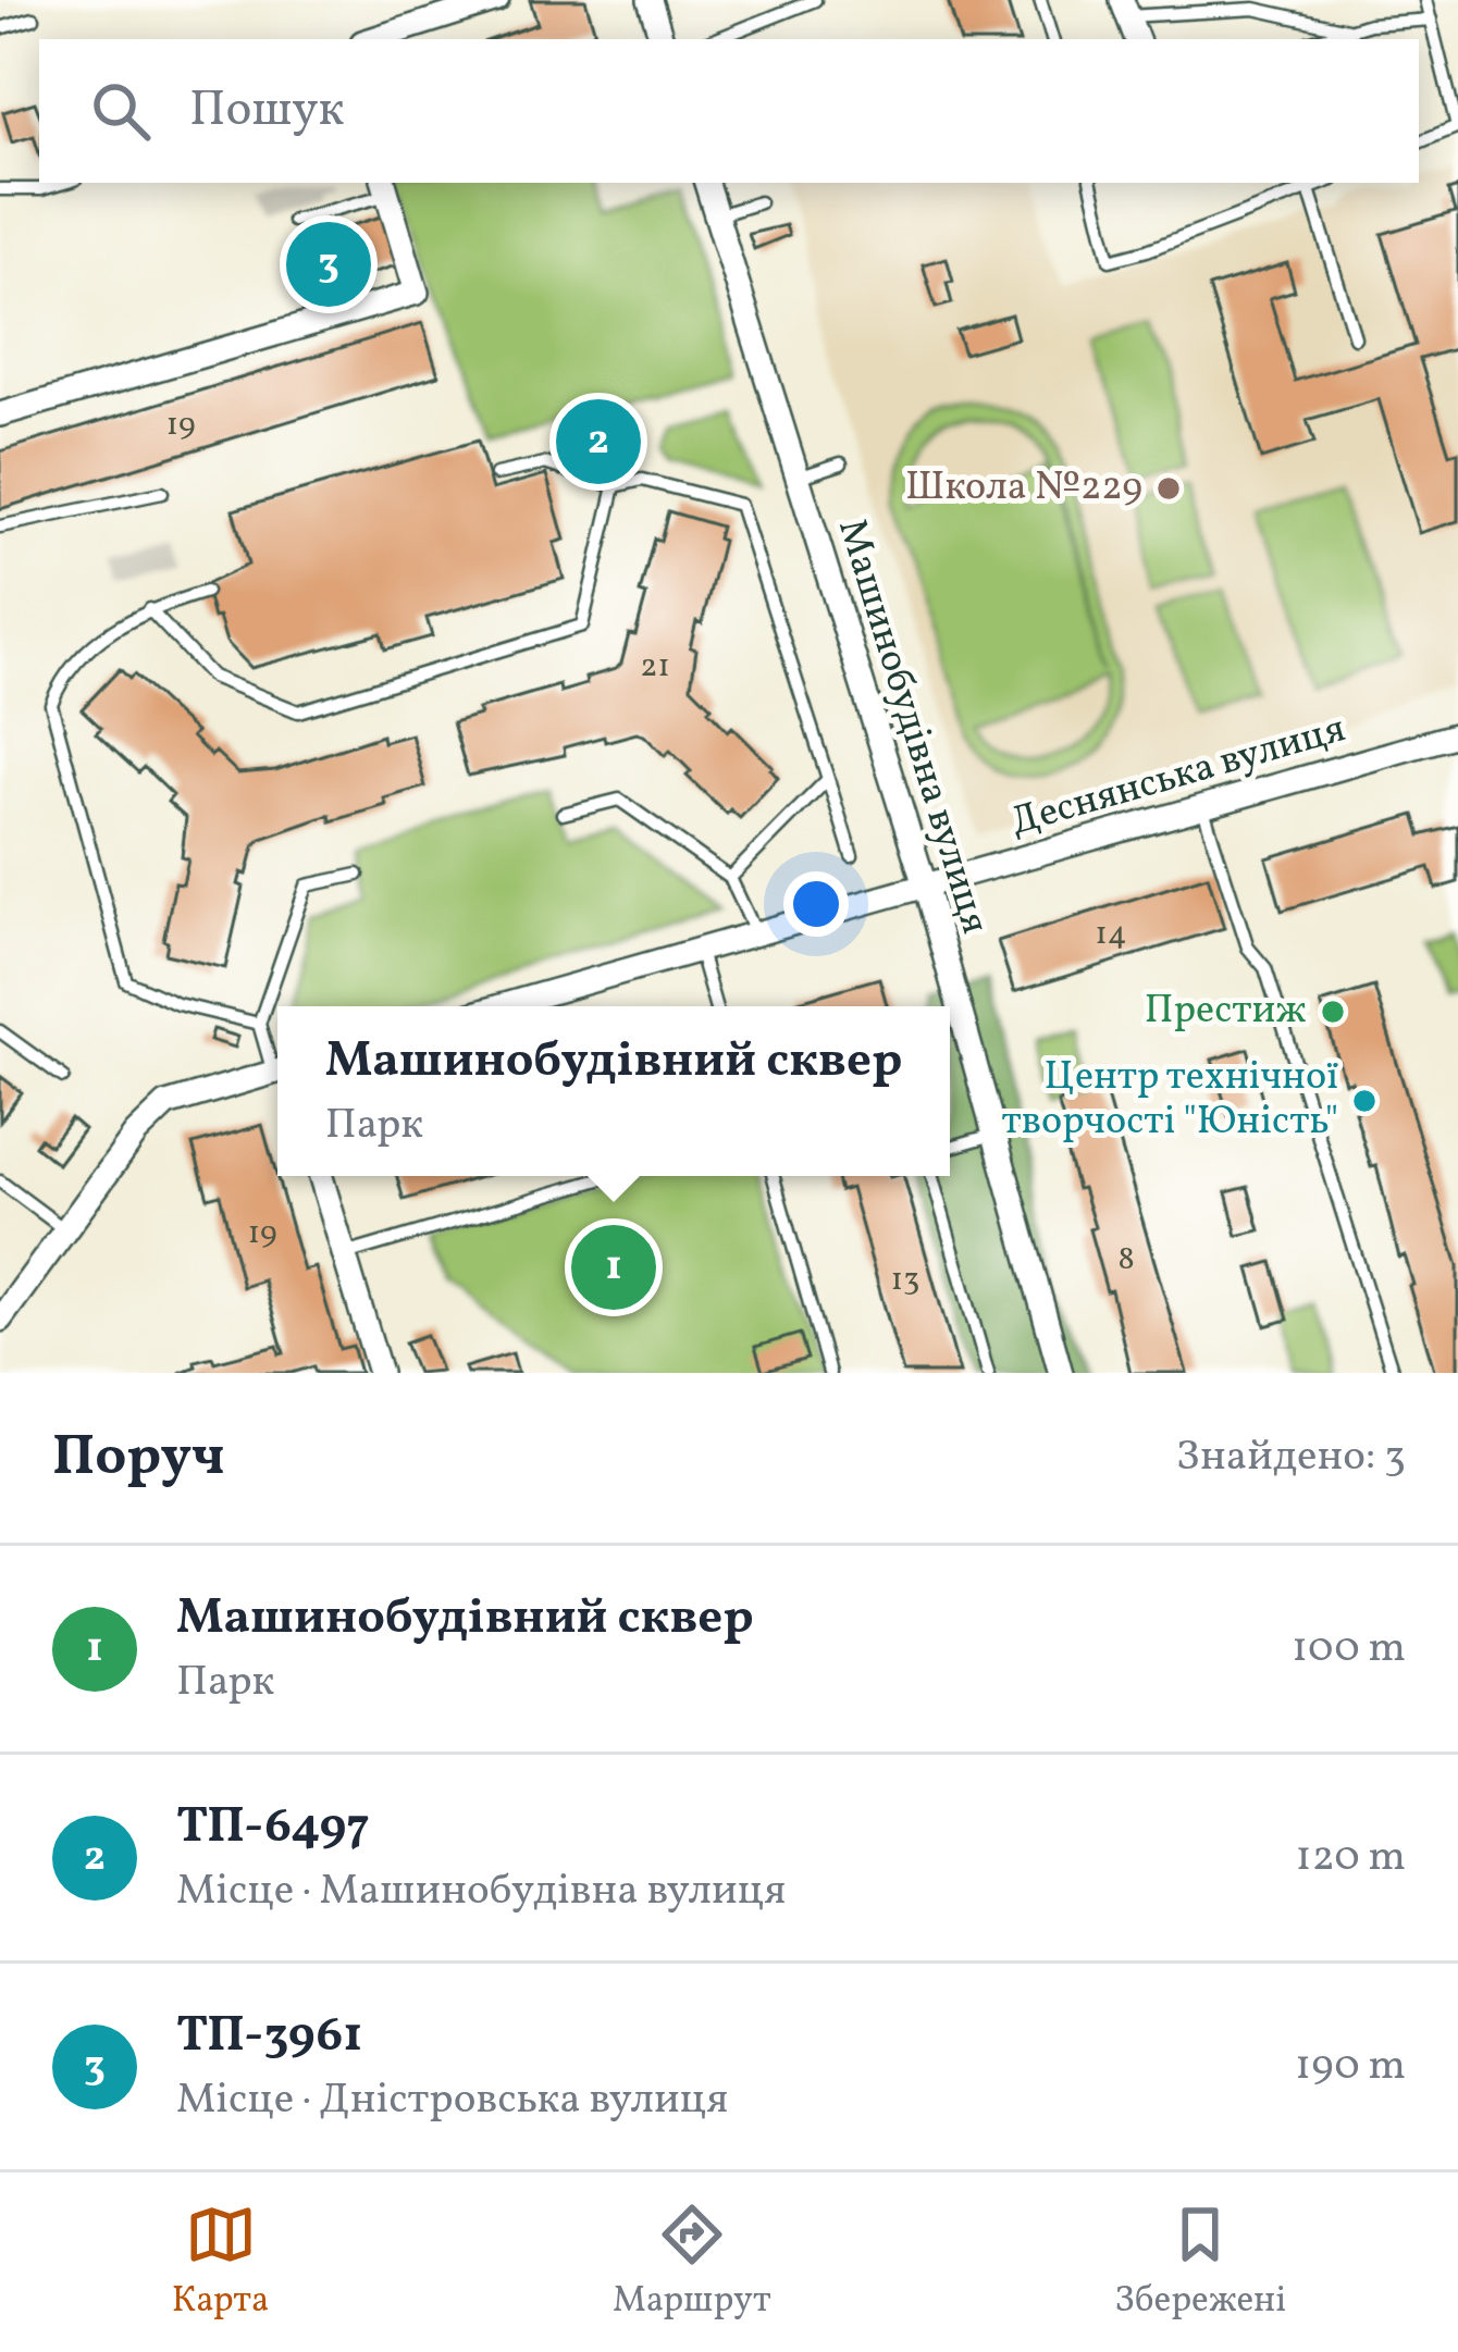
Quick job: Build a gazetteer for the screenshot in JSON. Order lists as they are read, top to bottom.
{
  "streets": {
    "street": ["Машинобудівна вулиця", "Деснянська вулиця"]
  },
  "crossings": [
    ["Машинобудівна вулиця", "Деснянська вулиця"]
  ],
  "places": ["Школа №229", "Престиж", "Центр технічної творчості \"Юність\""],
  "house_numbers": [
    "19",
    "21",
    "14",
    "19",
    "8",
    "13"
  ],
  "page": {
    "search": "Пошук",
    "pins": ["3", "2", "1"],
    "popup": ["Машинобудівний сквер", "Парк"],
    "heading": ["Поруч", "Знайдено: 3"],
    "list": [
      {
        "mark": "1",
        "name": "Машинобудівний сквер",
        "note": "Парк",
        "value": "100 m"
      },
      {
        "mark": "2",
        "name": "ТП-6497",
        "note": "Місце · Машинобудівна вулиця",
        "value": "120 m"
      },
      {
        "mark": "3",
        "name": "ТП-3961",
        "note": "Місце · Дністровська вулиця",
        "value": "190 m"
      }
    ],
    "nav": ["Карта", "Маршрут", "Збережені"]
  }
}
